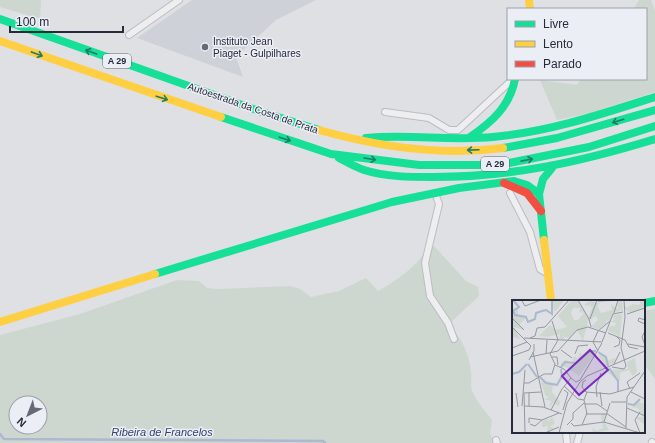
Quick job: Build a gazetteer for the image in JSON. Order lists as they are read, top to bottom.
{
  "streets": {
    "main road": ["A 29", "Autoestrada da Costa de Prata"]
  },
  "crossings": [
    ["A 29", "Autoestrada da Costa de Prata"]
  ],
  "water": ["Ribeira de Francelos"],
  "places": ["Instituto Jean Piaget - Gulpilhares"],
  "legend": ["Livre", "Lento", "Parado"],
  "scale_bar": "100 m",
  "north": "bottom left"
}
